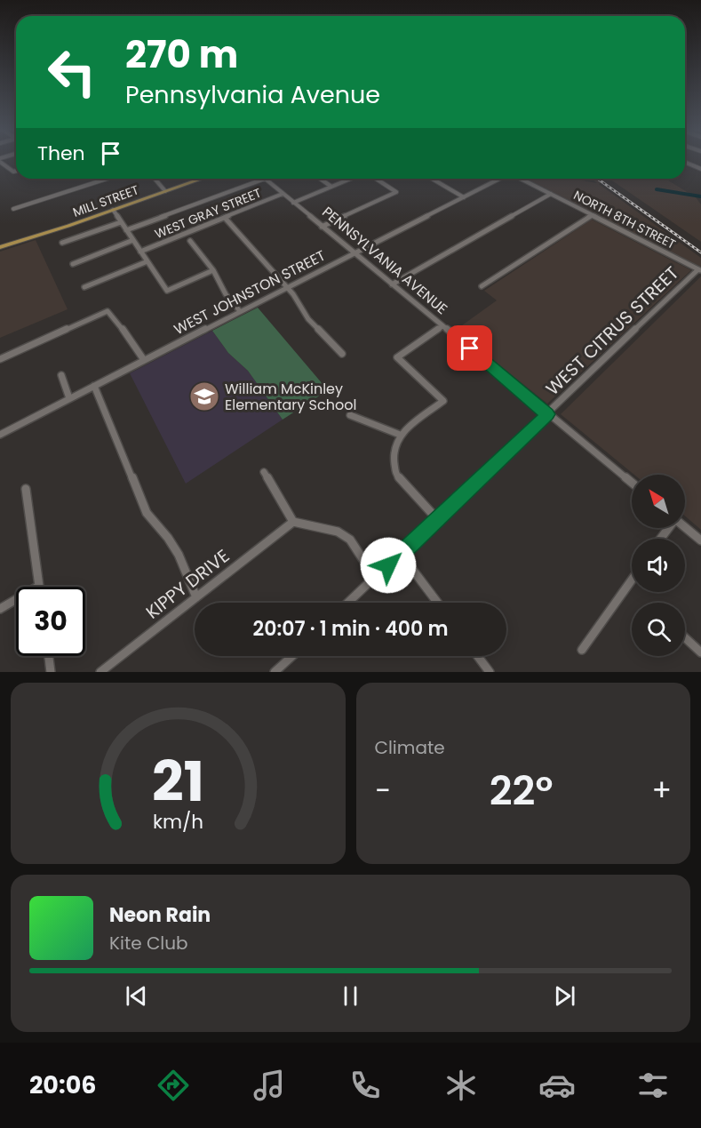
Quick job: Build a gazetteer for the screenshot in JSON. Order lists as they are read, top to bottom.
{
  "streets": {
    "main road": ["MILL STREET"],
    "street": [
      "WEST GRAY STREET",
      "NORTH 8TH STREET",
      "PENNSYLVANIA AVENUE",
      "WEST JOHNSTON STREET",
      "WEST CITRUS STREET",
      "KIPPY DRIVE"
    ]
  },
  "crossings": [
    ["WEST GRAY STREET", "PENNSYLVANIA AVENUE"],
    ["NORTH 8TH STREET", "WEST CITRUS STREET"],
    ["PENNSYLVANIA AVENUE", "WEST JOHNSTON STREET"],
    ["PENNSYLVANIA AVENUE", "WEST CITRUS STREET"]
  ],
  "places": {
    "school or university": ["William McKinley Elementary School"]
  },
  "north": "top left",
  "page": {
    "turn": ["270 m", "Pennsylvania Avenue"],
    "then": "Then",
    "limit": "30",
    "trip": "20:07 · 1 min · 400 m",
    "tile": "Climate",
    "heat": ["−", "22°", "+"],
    "song": ["Neon Rain", "Kite Club"],
    "tabs": "20:06",
    "gauge": ["21", "km/h"]
  }
}
